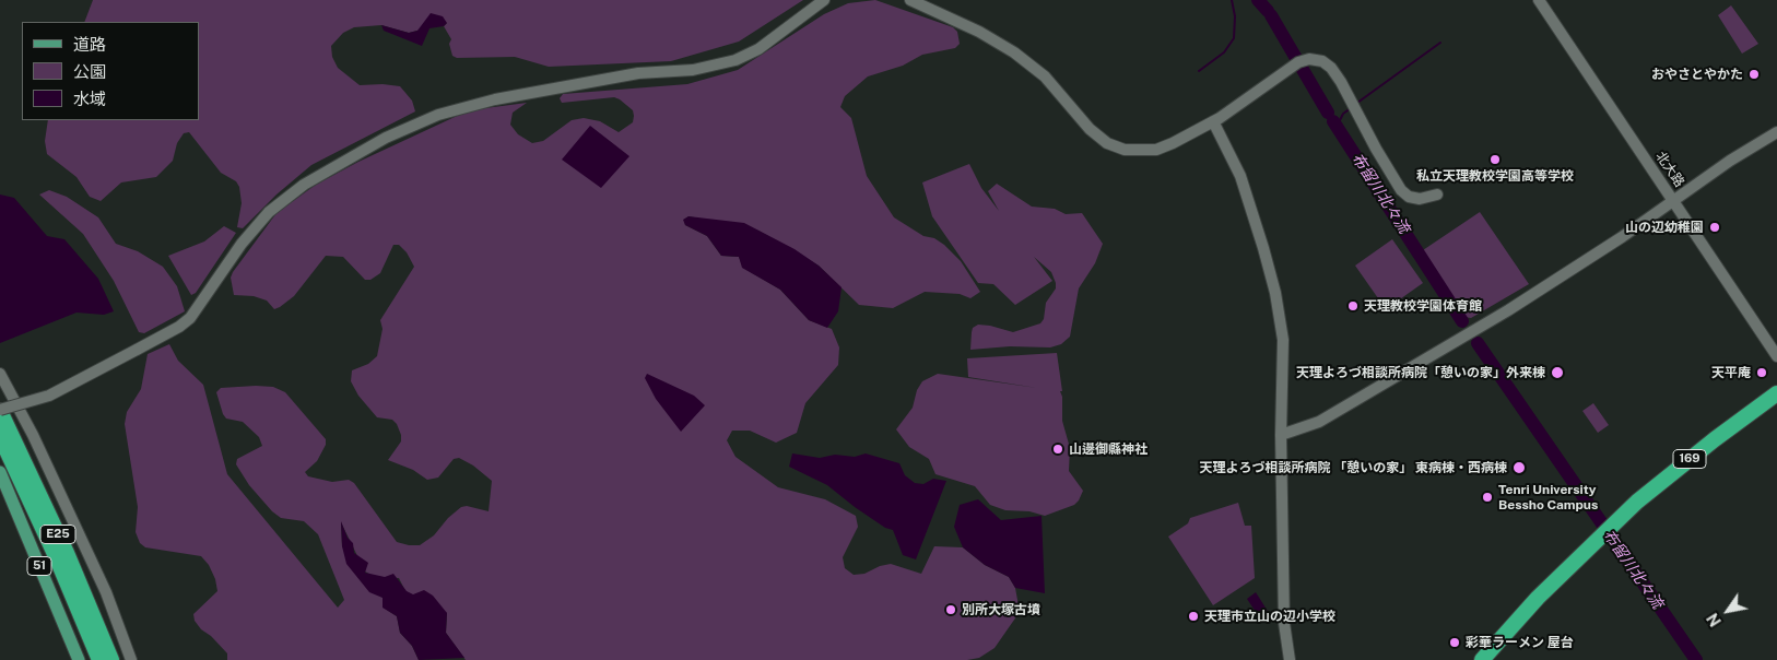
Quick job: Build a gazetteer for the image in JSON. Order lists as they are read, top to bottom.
{
  "streets": {
    "highway": ["169", "E25"],
    "main road": ["51"],
    "street": ["北大路"]
  },
  "water": ["布留川北々流"],
  "places": [
    "おやさとやかた",
    "私立天理教校学園高等学校",
    "山の辺幼稚園",
    "天理教校学園体育館",
    "天理よろづ相談所病院「憩いの家」外来棟",
    "天平庵",
    "山邊御縣神社",
    "天理よろづ相談所病院 「憩いの家」 東病棟・西病棟",
    "Tenri University Bessho Campus",
    "別所大塚古墳",
    "天理市立山の辺小学校",
    "彩華ラーメン 屋台"
  ],
  "legend": ["道路", "公園", "水域"],
  "north": "bottom left"
}
